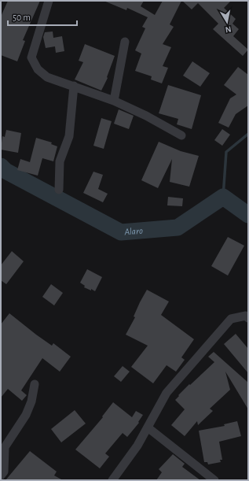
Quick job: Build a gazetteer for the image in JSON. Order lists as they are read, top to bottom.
{
  "water": ["Alaro"],
  "scale_bar": "50 m",
  "north": "bottom"
}
